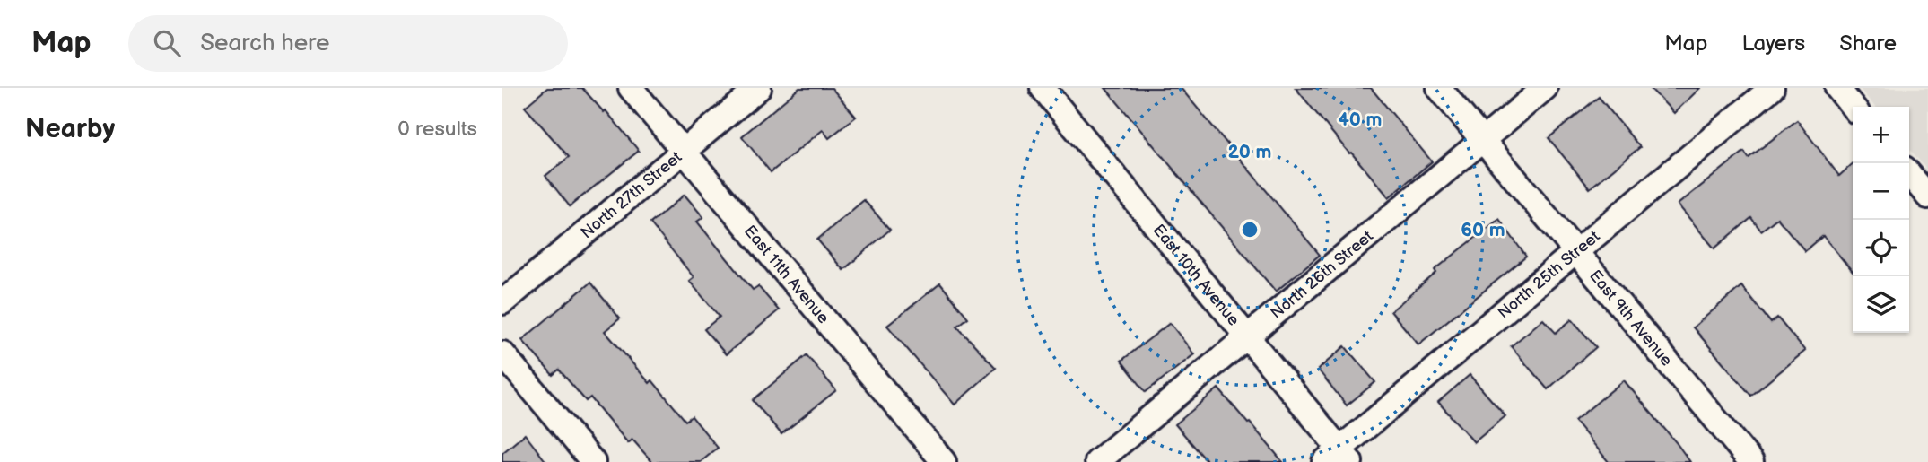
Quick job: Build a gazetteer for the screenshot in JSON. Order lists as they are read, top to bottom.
{
  "streets": {
    "street": [
      "North 27th Street",
      "East 10th Avenue",
      "East 11th Avenue",
      "North 26th Street",
      "North 25th Street",
      "East 9th Avenue"
    ]
  },
  "crossings": [
    ["North 27th Street", "East 11th Avenue"],
    ["East 10th Avenue", "North 26th Street"],
    ["East 10th Avenue", "North 25th Street"],
    ["North 26th Street", "East 9th Avenue"],
    ["North 25th Street", "East 9th Avenue"]
  ],
  "page": {
    "header": "Map",
    "search": "Search here",
    "nav": ["Map", "Layers", "Share"],
    "heading": ["Nearby", "0 results"],
    "map_buttons": ["+", "−"]
  },
  "rings": ["40 m", "20 m", "60 m"]
}
